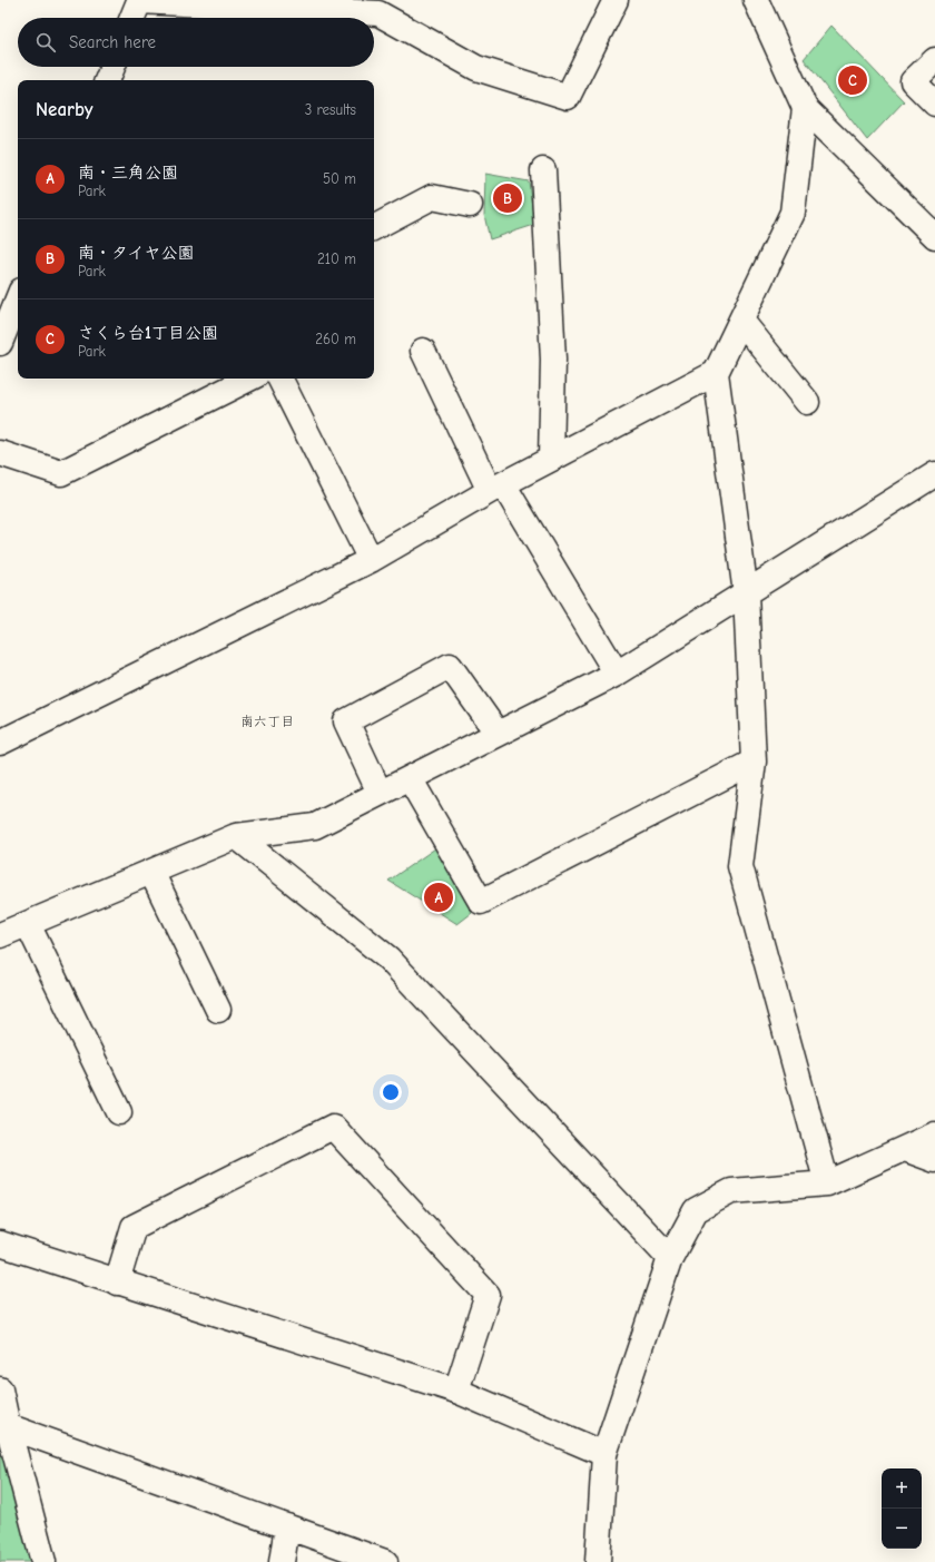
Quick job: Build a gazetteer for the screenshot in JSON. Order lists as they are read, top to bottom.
{
  "districts": ["南六丁目"],
  "page": {
    "search": "Search here",
    "pins": ["C", "B", "A"],
    "heading": ["Nearby", "3 results"],
    "list": [
      {
        "mark": "A",
        "name": "南・三角公園",
        "note": "Park",
        "value": "50 m"
      },
      {
        "mark": "B",
        "name": "南・タイヤ公園",
        "note": "Park",
        "value": "210 m"
      },
      {
        "mark": "C",
        "name": "さくら台1丁目公園",
        "note": "Park",
        "value": "260 m"
      }
    ],
    "map_buttons": ["+", "−"]
  }
}
